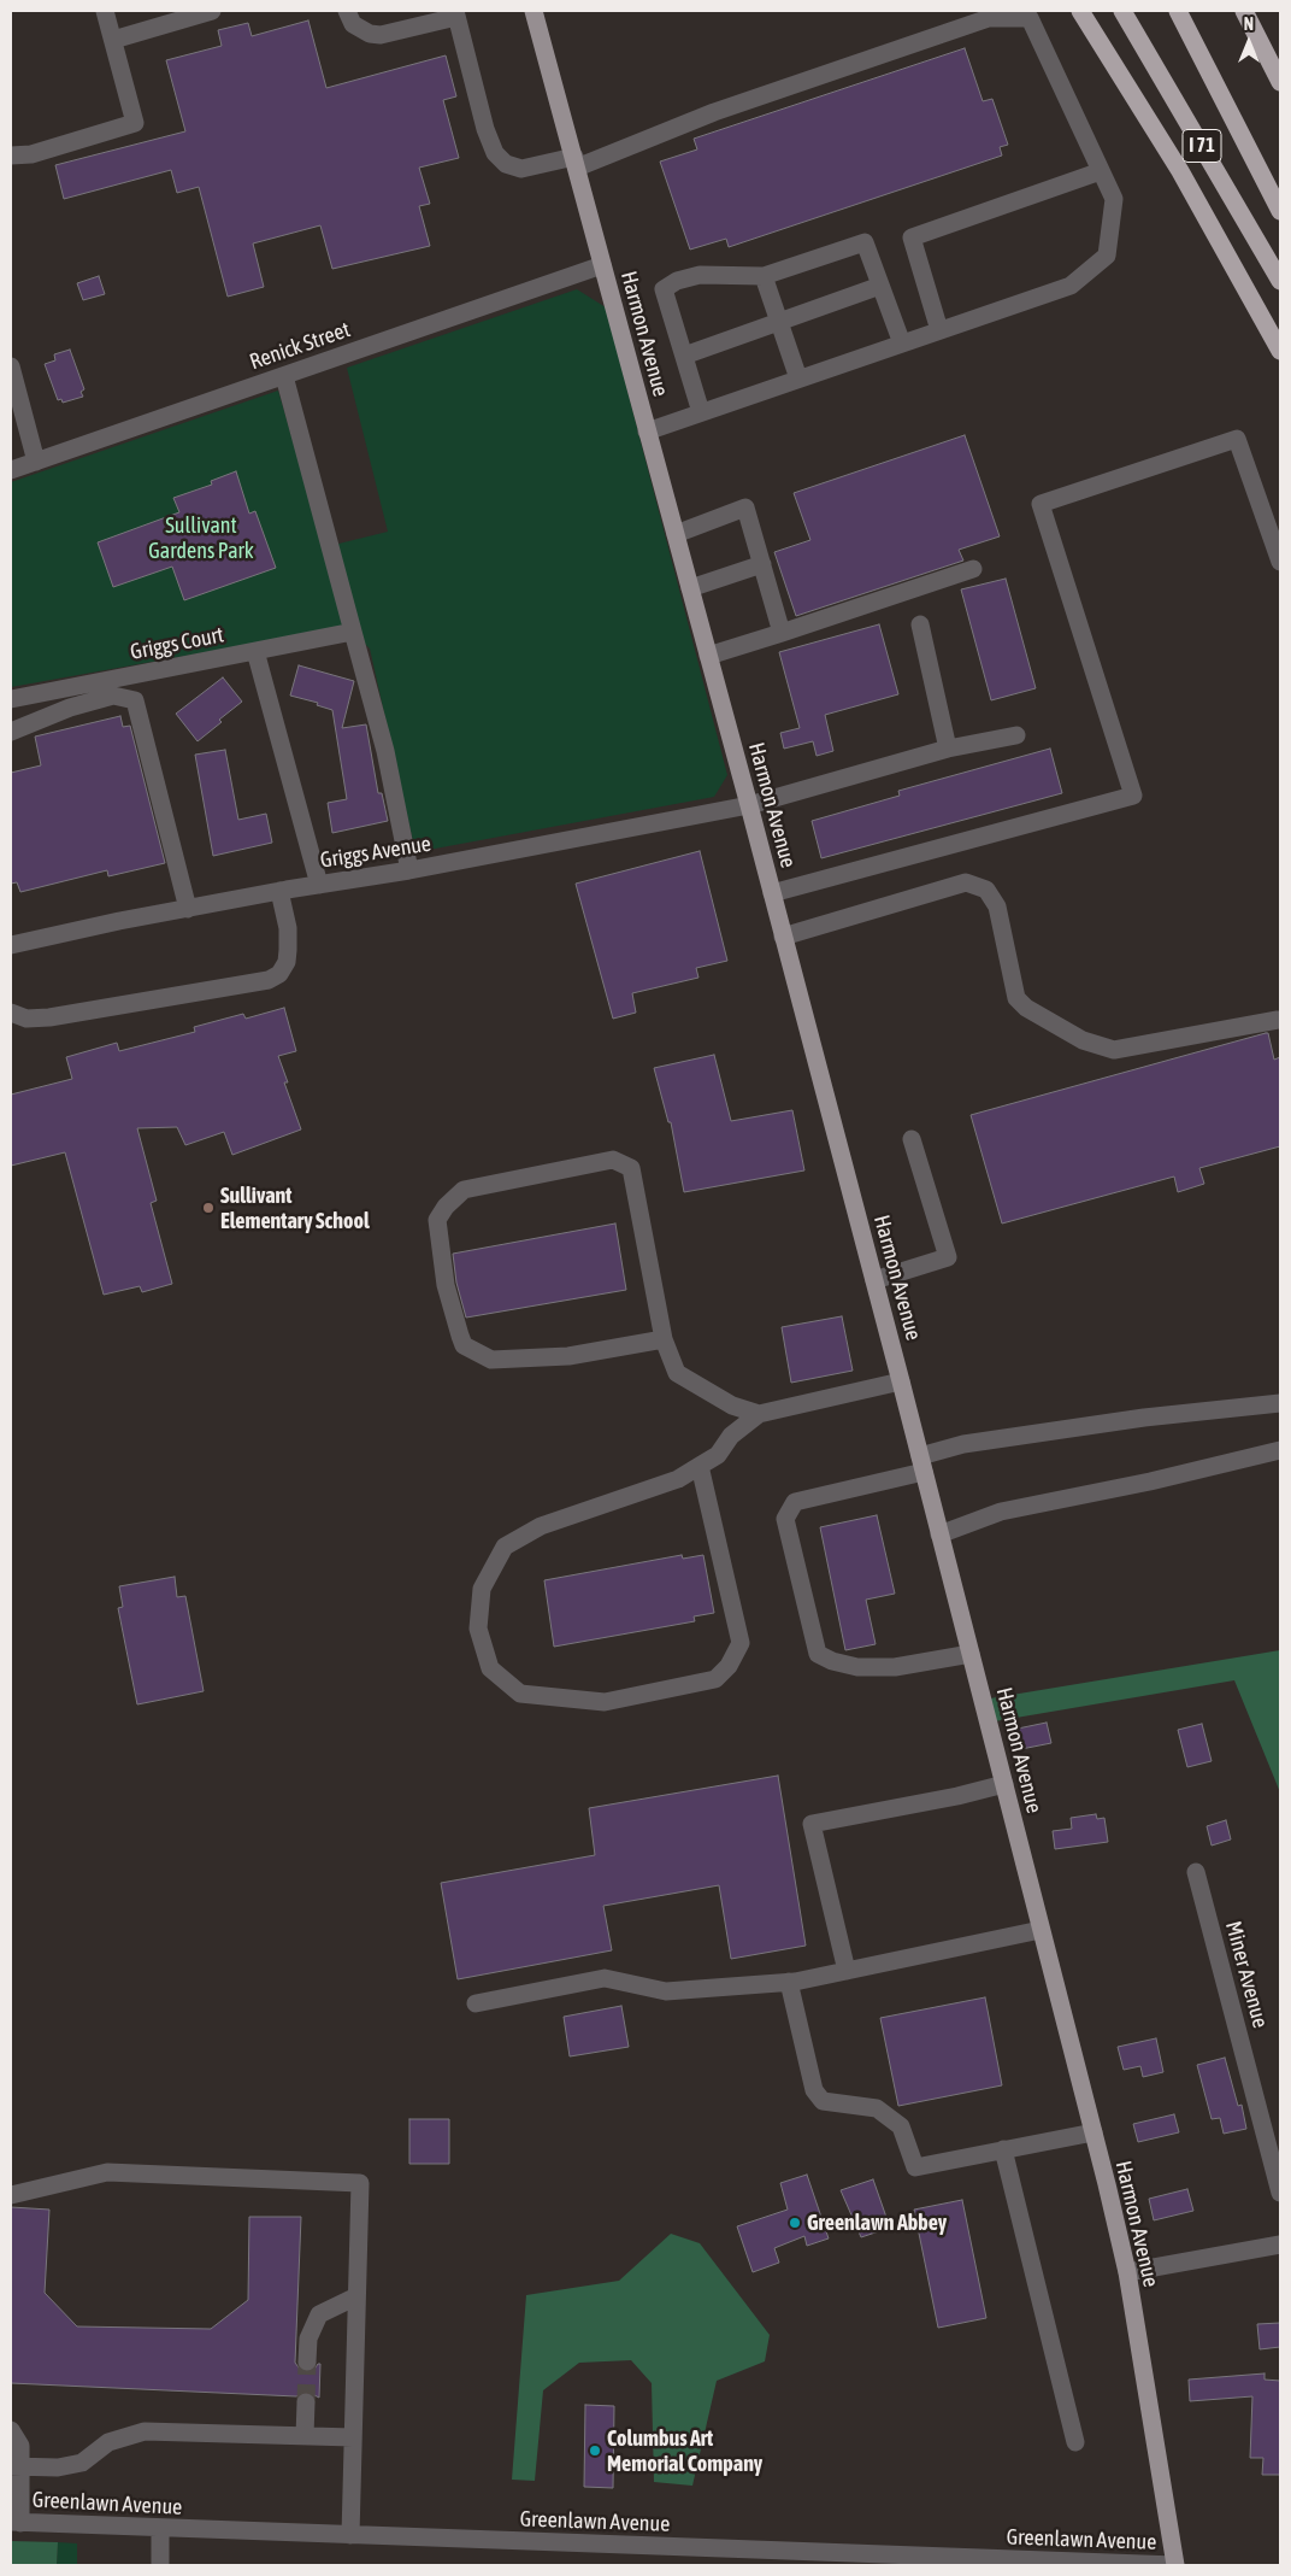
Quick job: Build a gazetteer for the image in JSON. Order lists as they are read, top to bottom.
{
  "streets": {
    "highway": ["I 71"],
    "main road": ["Harmon Avenue"],
    "street": [
      "Renick Street",
      "Griggs Court",
      "Griggs Avenue",
      "Miner Avenue",
      "Greenlawn Avenue"
    ]
  },
  "crossings": [
    ["Harmon Avenue", "Renick Street"],
    ["Harmon Avenue", "Griggs Avenue"],
    ["Harmon Avenue", "Greenlawn Avenue"]
  ],
  "parks": ["Sullivant Gardens Park"],
  "places": ["Sullivant Elementary School", "Greenlawn Abbey", "Columbus Art Memorial Company"],
  "north": "top"
}
